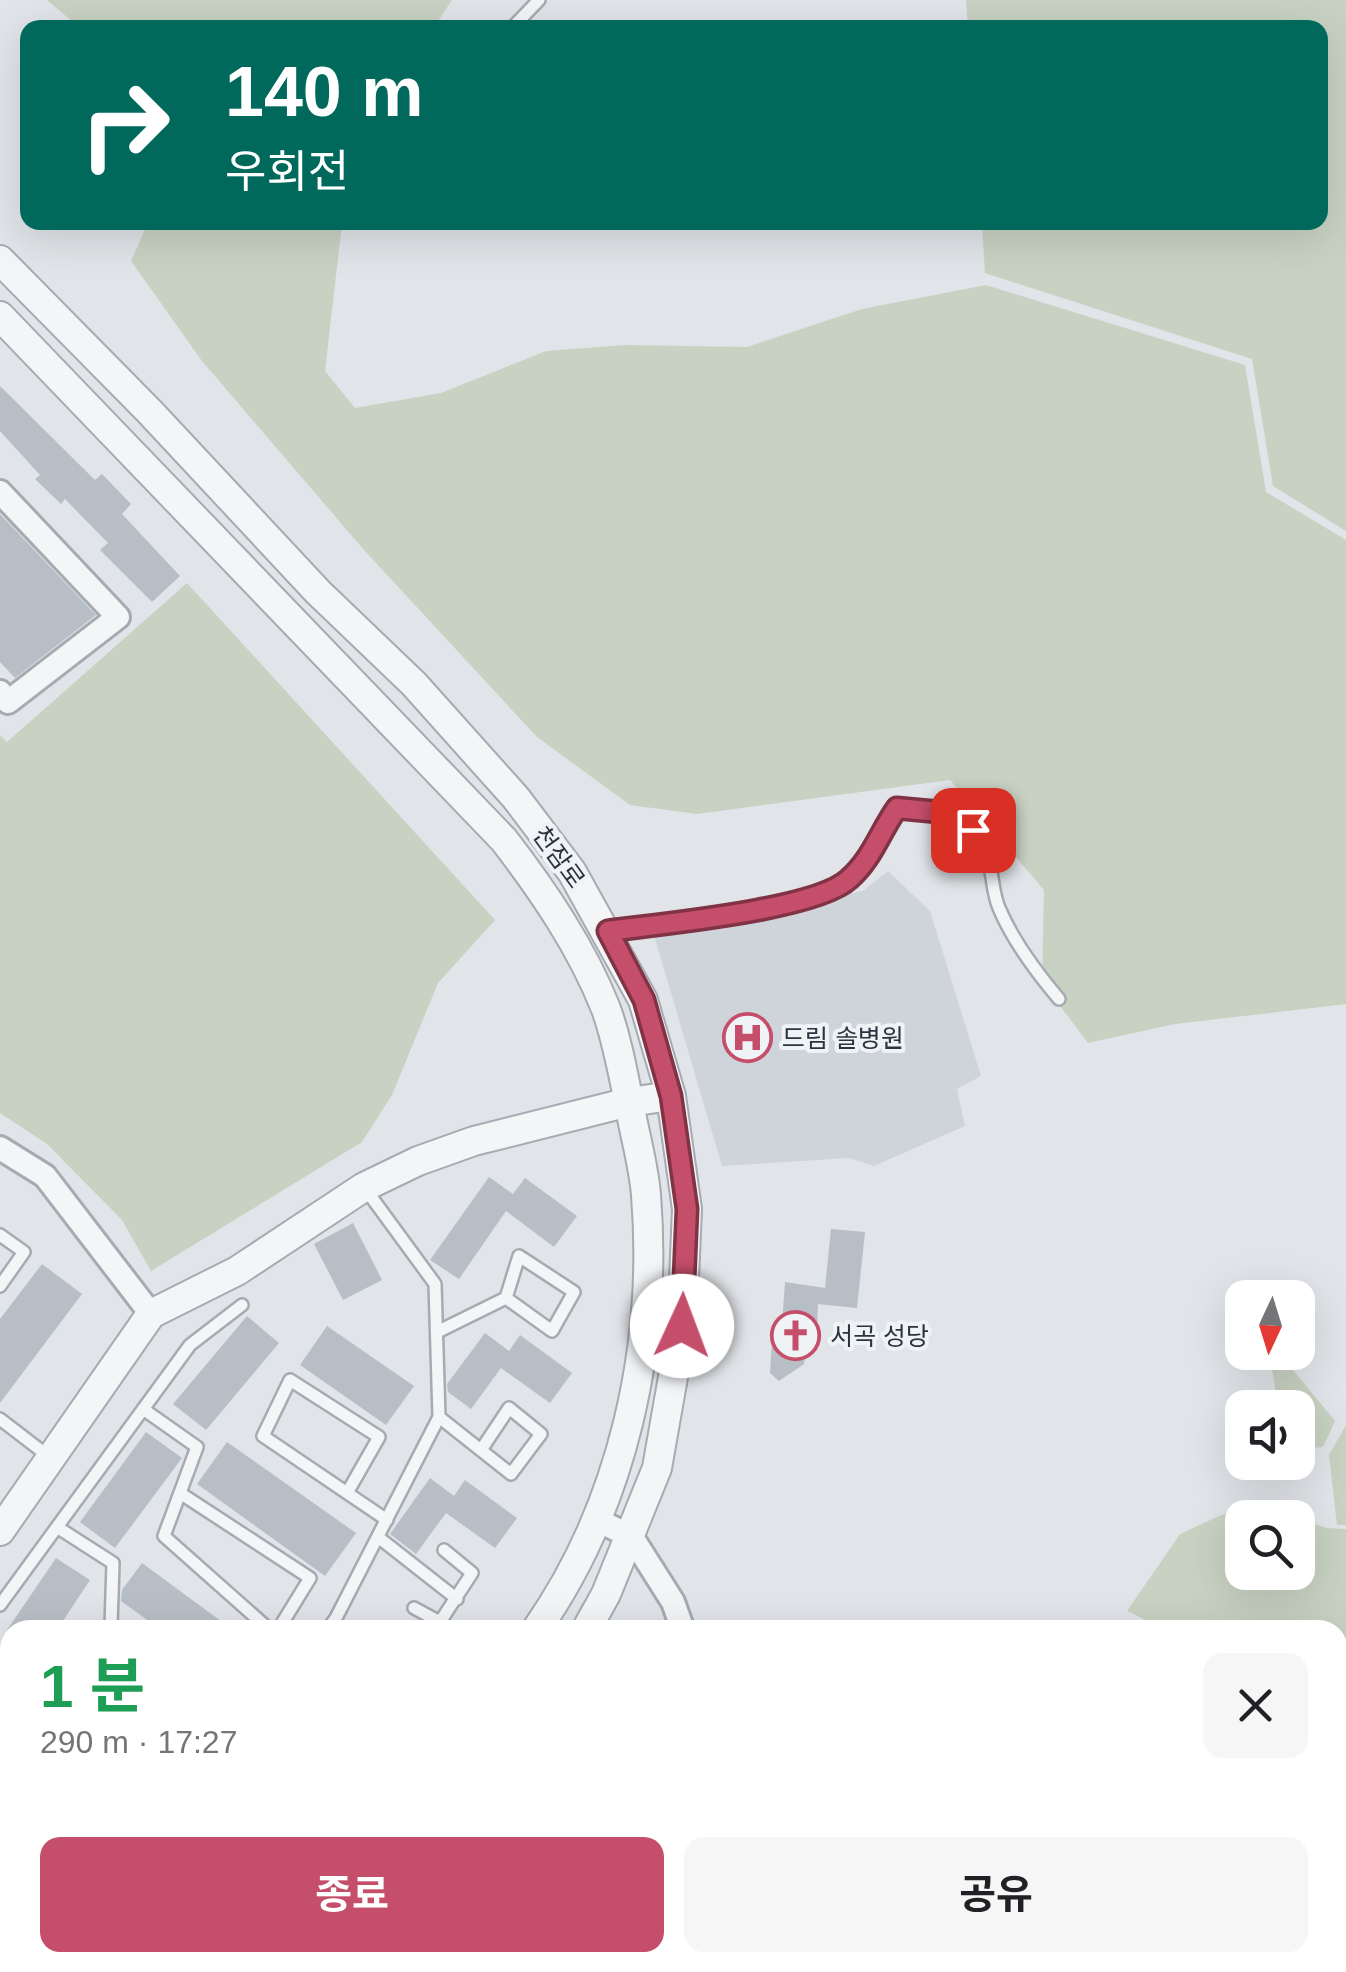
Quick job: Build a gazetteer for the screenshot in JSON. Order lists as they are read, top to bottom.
{
  "streets": {
    "street": ["천잠로"]
  },
  "places": {
    "hospital": ["드림 솔병원"],
    "church": ["서곡 성당"]
  },
  "north": "bottom",
  "page": {
    "turn": ["140 m", "우회전"],
    "heading": ["1 분", "290 m · 17:27"],
    "buttons": ["종료", "공유"]
  }
}
